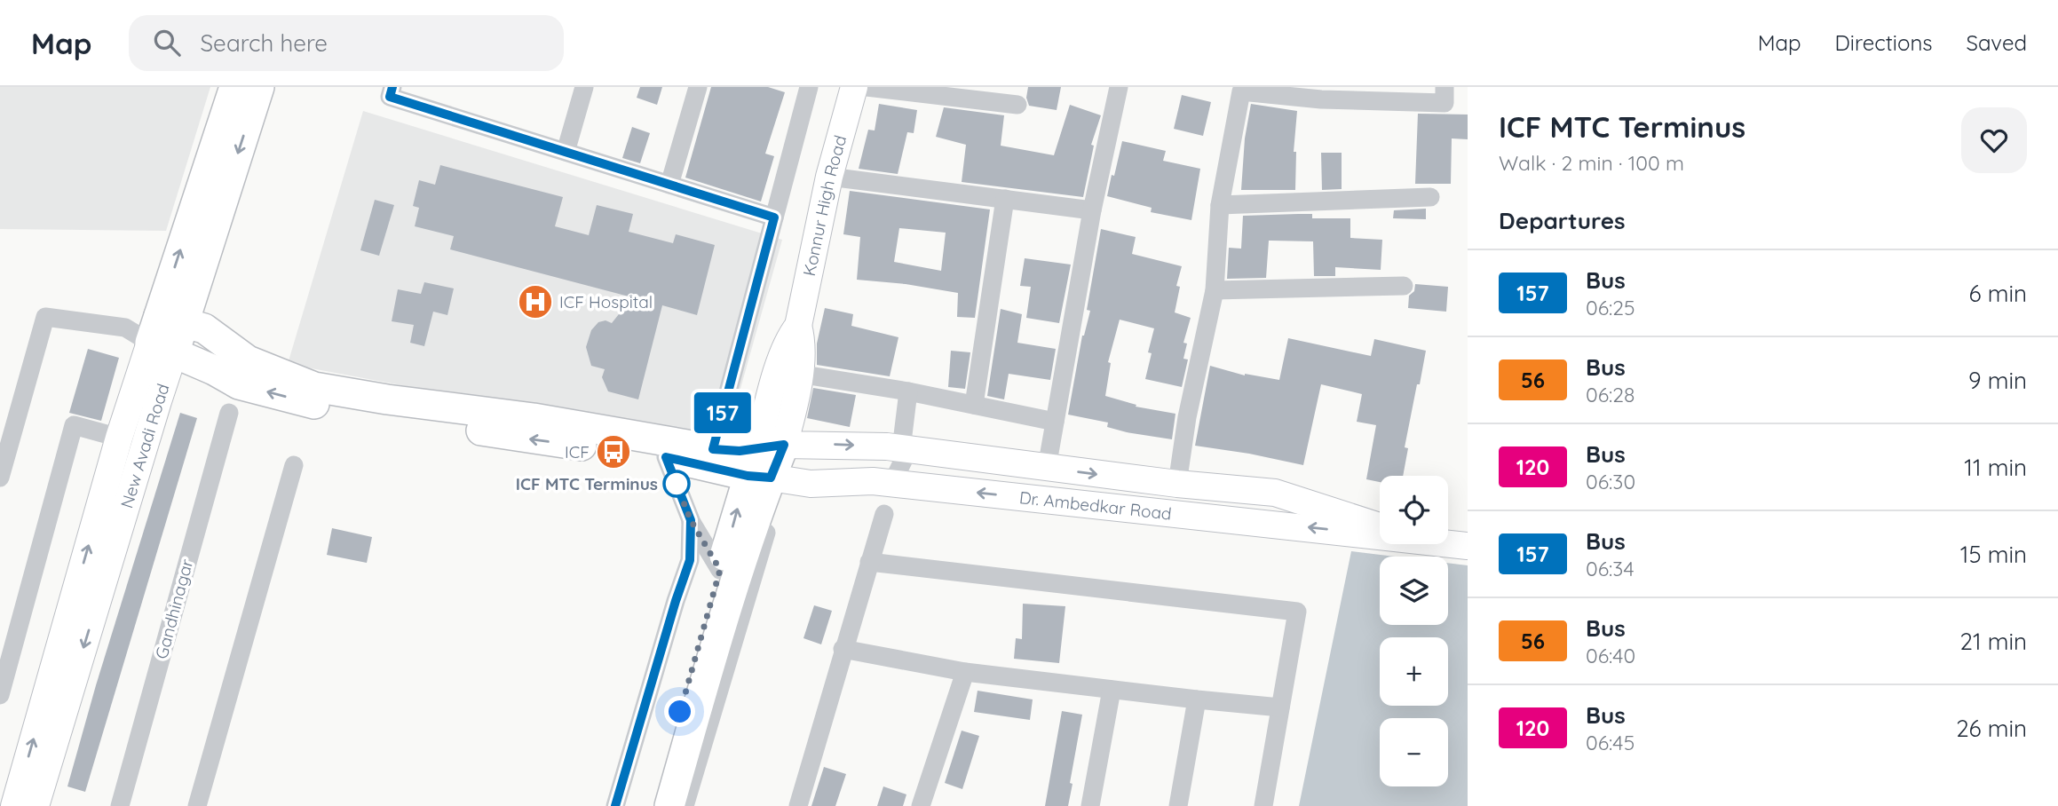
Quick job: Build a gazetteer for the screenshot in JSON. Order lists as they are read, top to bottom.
{
  "streets": {
    "main road": ["Konnur High Road", "New Avadi Road", "Dr. Ambedkar Road"],
    "street": ["Gandhinagar"]
  },
  "crossings": [
    ["Konnur High Road", "Dr. Ambedkar Road"]
  ],
  "places": {
    "hospital": ["ICF Hospital"],
    "bus stop": ["ICF"],
    "other": ["ICF MTC Terminus"]
  },
  "lines": ["bus line 157"],
  "page": {
    "header": "Map",
    "search": "Search here",
    "nav": ["Map", "Directions", "Saved"],
    "on_map": "157",
    "heading": [
      ["ICF MTC Terminus", "Walk · 2 min · 100 m"],
      "Departures"
    ],
    "list": [
      {
        "mark": "157",
        "name": "Bus",
        "note": "06:25",
        "value": "6 min"
      },
      {
        "mark": "56",
        "name": "Bus",
        "note": "06:28",
        "value": "9 min"
      },
      {
        "mark": "120",
        "name": "Bus",
        "note": "06:30",
        "value": "11 min"
      },
      {
        "mark": "157",
        "name": "Bus",
        "note": "06:34",
        "value": "15 min"
      },
      {
        "mark": "56",
        "name": "Bus",
        "note": "06:40",
        "value": "21 min"
      },
      {
        "mark": "120",
        "name": "Bus",
        "note": "06:45",
        "value": "26 min"
      }
    ],
    "map_buttons": ["+", "−"]
  }
}
